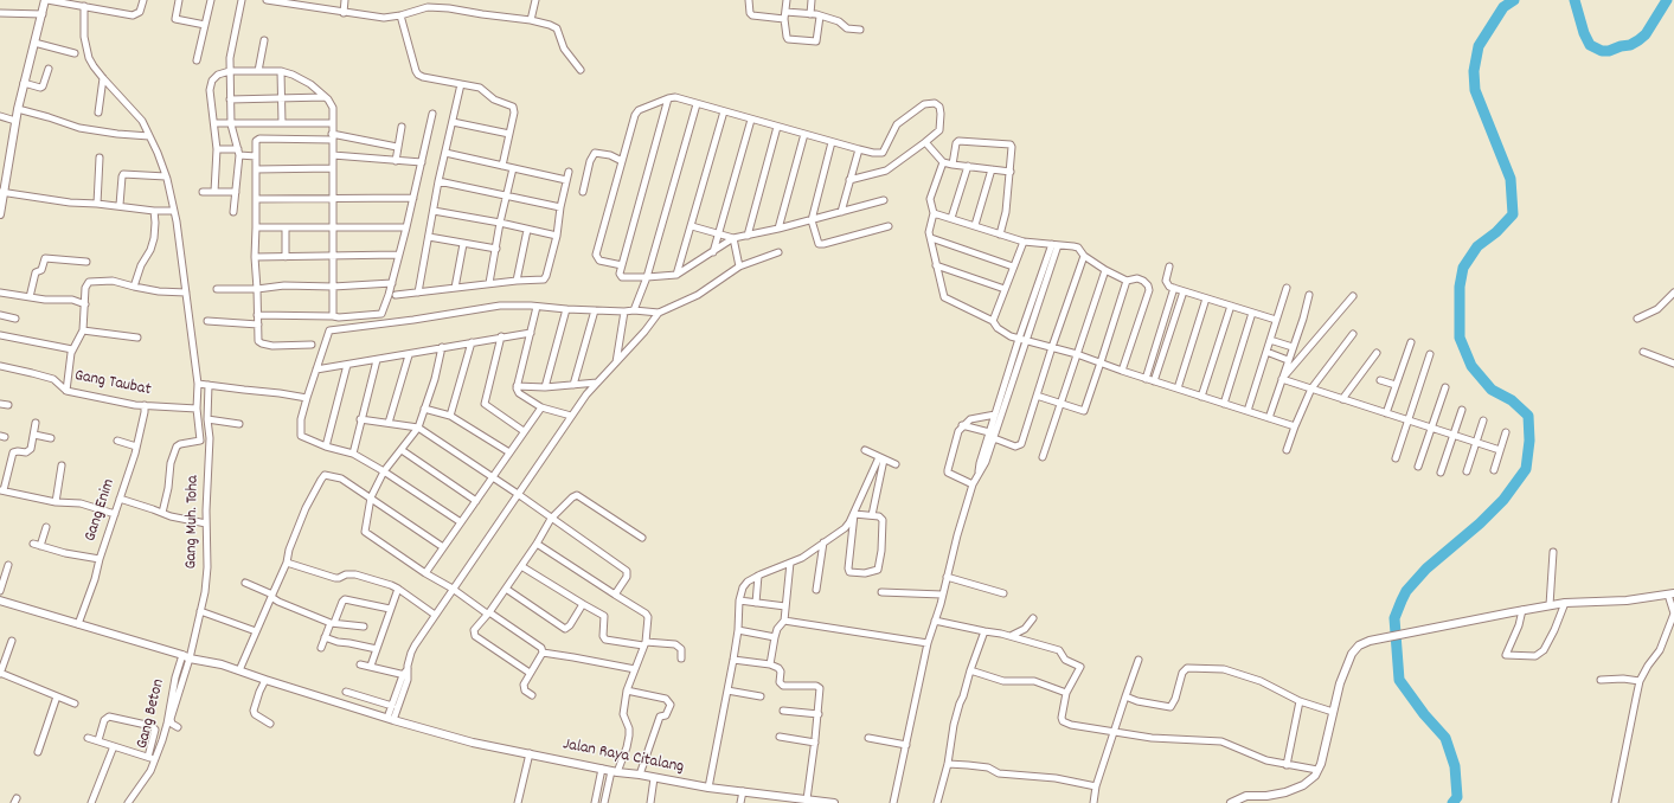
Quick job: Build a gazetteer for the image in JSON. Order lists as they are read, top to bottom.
{
  "streets": {
    "street": [
      "Gang Taubat",
      "Gang Enim",
      "Gang Muh. Toha",
      "Gang Beton",
      "Jalan Raya Citalang"
    ]
  },
  "crossings": [
    ["Gang Taubat", "Gang Enim"],
    ["Gang Muh. Toha", "Jalan Raya Citalang"]
  ]
}
